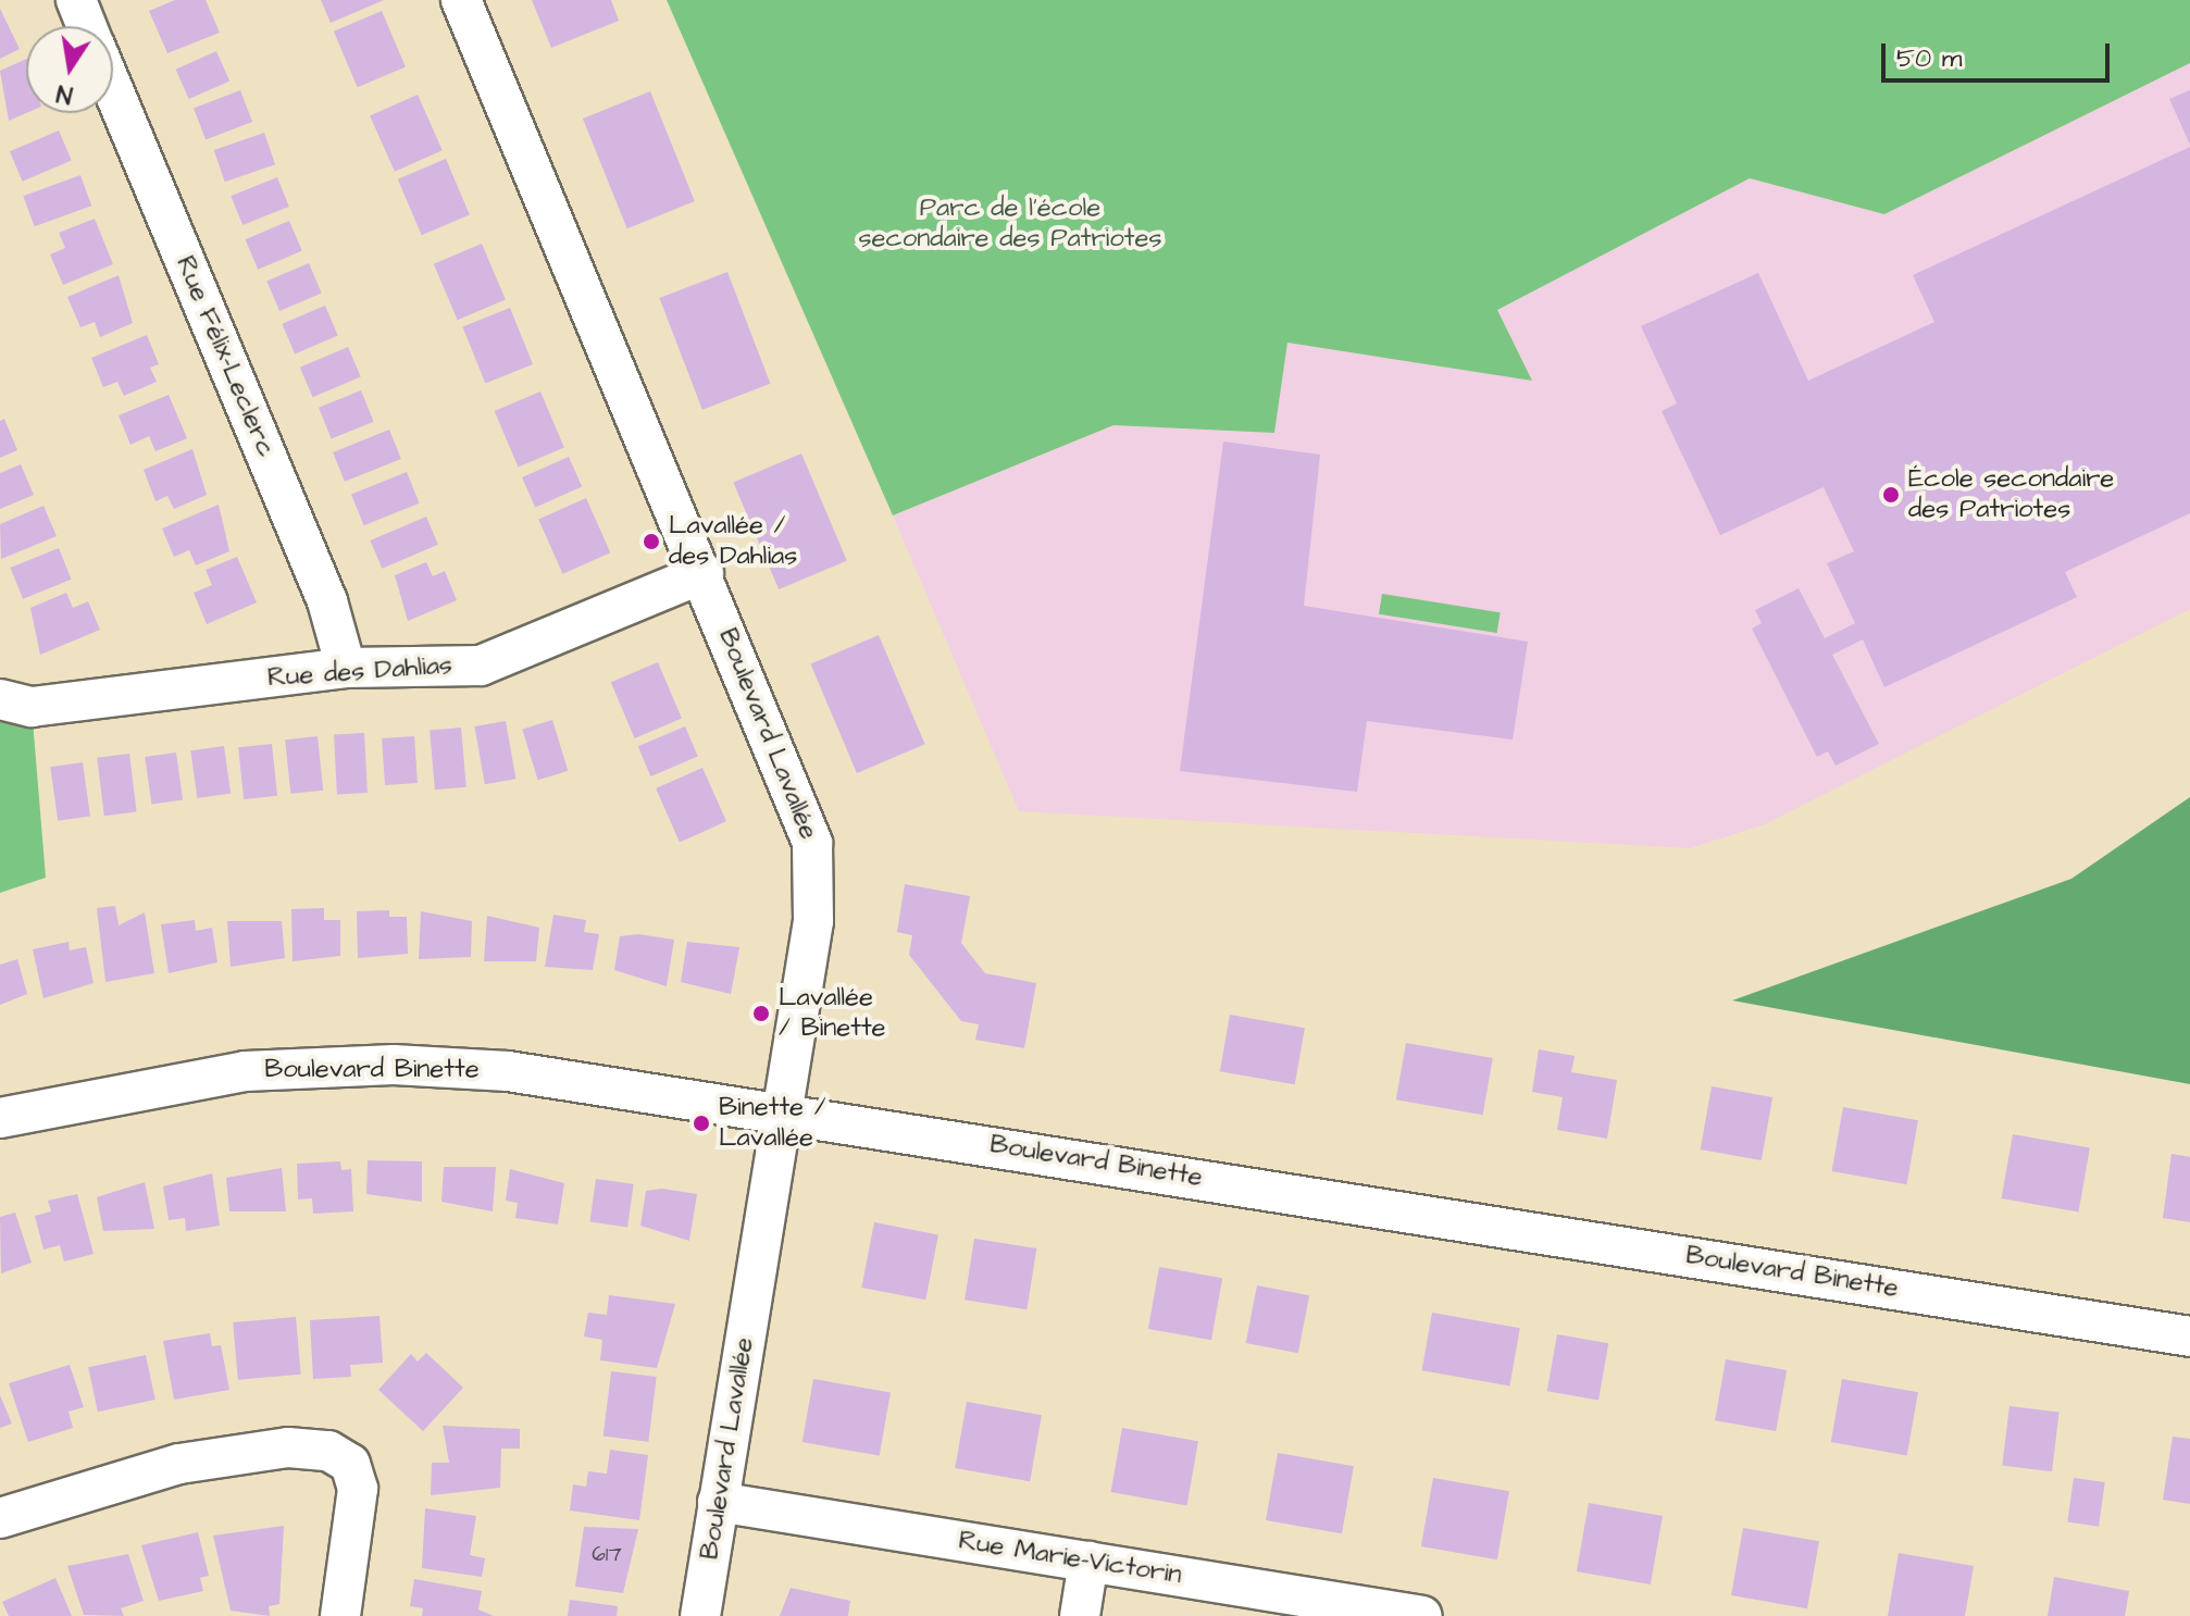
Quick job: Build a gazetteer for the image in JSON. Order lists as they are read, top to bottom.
{
  "streets": {
    "street": [
      "Rue Félix-Leclerc",
      "Rue des Dahlias",
      "Boulevard Lavallée",
      "Boulevard Binette",
      "Rue Marie-Victorin"
    ]
  },
  "crossings": [
    ["Rue Félix-Leclerc", "Rue des Dahlias"],
    ["Rue des Dahlias", "Boulevard Lavallée"],
    ["Boulevard Lavallée", "Boulevard Binette"],
    ["Boulevard Lavallée", "Rue Marie-Victorin"]
  ],
  "parks": ["Parc de l'école secondaire des Patriotes"],
  "places": [
    "École secondaire des Patriotes",
    "Lavallée / des Dahlias",
    "Lavallée / Binette",
    "Binette / Lavallée"
  ],
  "house_numbers": ["617"],
  "scale_bar": "50 m",
  "north": "bottom"
}
